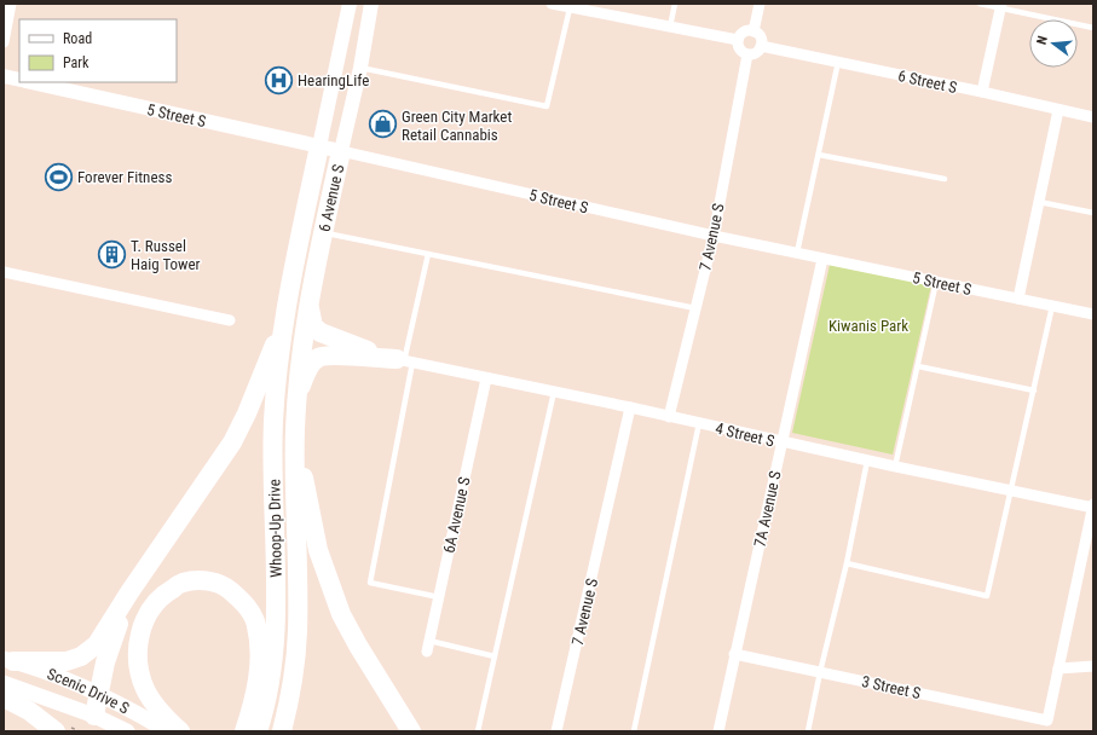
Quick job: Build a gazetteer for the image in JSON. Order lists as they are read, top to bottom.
{
  "streets": {
    "highway": ["6 Avenue S", "Whoop-Up Drive"],
    "main road": ["Scenic Drive S"],
    "street": [
      "6 Street S",
      "5 Street S",
      "7 Avenue S",
      "4 Street S",
      "7A Avenue S",
      "6A Avenue S",
      "3 Street S"
    ]
  },
  "crossings": [
    ["6 Street S", "7 Avenue S"],
    ["5 Street S", "6 Avenue S"],
    ["5 Street S", "7 Avenue S"],
    ["5 Street S", "7A Avenue S"],
    ["6 Avenue S", "Whoop-Up Drive"],
    ["7 Avenue S", "4 Street S"],
    ["4 Street S", "7A Avenue S"],
    ["4 Street S", "6A Avenue S"],
    ["7A Avenue S", "3 Street S"]
  ],
  "parks": ["Kiwanis Park"],
  "places": {
    "hospital": ["HearingLife"],
    "shop": ["Green City Market Retail Cannabis"],
    "sports": ["Forever Fitness"],
    "building": ["T. Russel Haig Tower"]
  },
  "legend": ["Road", "Park"],
  "north": "left"
}
